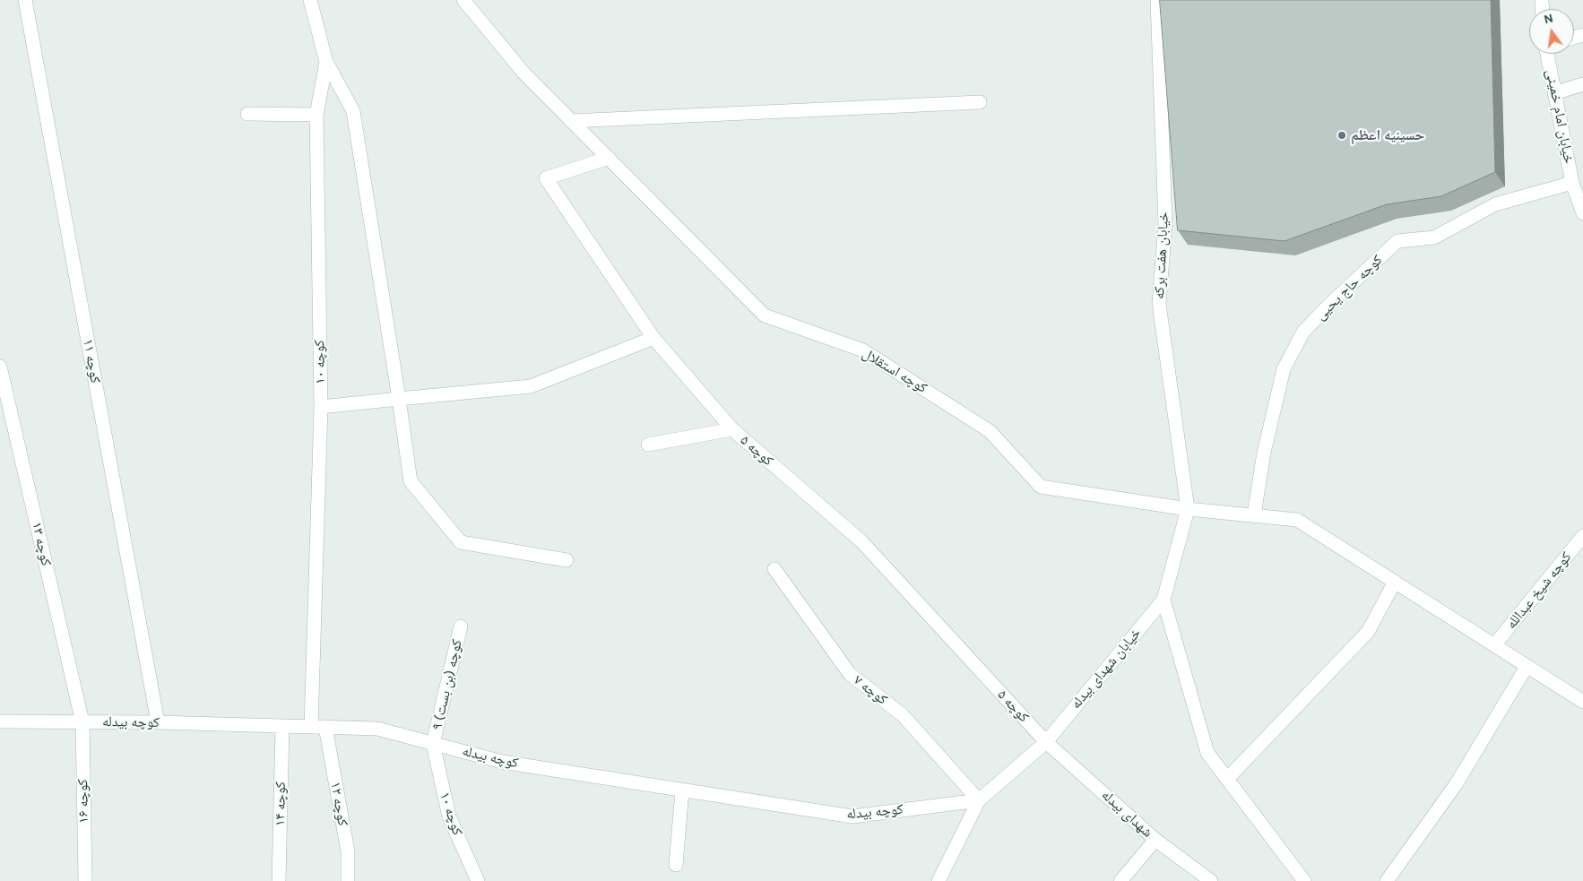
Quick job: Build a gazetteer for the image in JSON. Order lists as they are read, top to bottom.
{
  "streets": {
    "street": [
      "خیابان امام خمینی",
      "خیابان هفت برکه",
      "کوچه حاج یحیی",
      "کوچه ۱۱",
      "کوچه ۱۰",
      "کوچه استقلال",
      "کوچه ۵",
      "کوچه ۱۳",
      "کوچه شیخ عبدالله",
      "خیابان شهدای بیدله",
      "کوچه (بن بست) ۹",
      "کوچه ۷",
      "کوچه بیدله",
      "کوچه ۱۶",
      "کوچه ۱۴",
      "کوچه ۱۲",
      "شهدای بیدله"
    ]
  },
  "crossings": [
    ["خیابان امام خمینی", "کوچه حاج یحیی"],
    ["خیابان هفت برکه", "کوچه استقلال"],
    ["خیابان هفت برکه", "خیابان شهدای بیدله"],
    ["کوچه حاج یحیی", "کوچه استقلال"],
    ["کوچه ۱۱", "کوچه بیدله"],
    ["کوچه ۱۰", "کوچه (بن بست) ۹"],
    ["کوچه ۱۰", "کوچه بیدله"],
    ["کوچه استقلال", "کوچه ۵"],
    ["کوچه استقلال", "کوچه شیخ عبدالله"],
    ["کوچه استقلال", "خیابان شهدای بیدله"],
    ["کوچه ۵", "خیابان شهدای بیدله"],
    ["کوچه ۵", "شهدای بیدله"],
    ["کوچه ۱۳", "کوچه بیدله"],
    ["کوچه ۱۳", "کوچه ۱۶"],
    ["خیابان شهدای بیدله", "کوچه ۷"],
    ["خیابان شهدای بیدله", "کوچه بیدله"],
    ["خیابان شهدای بیدله", "شهدای بیدله"],
    ["کوچه (بن بست) ۹", "کوچه بیدله"],
    ["کوچه ۷", "کوچه بیدله"],
    ["کوچه بیدله", "کوچه ۱۶"],
    ["کوچه بیدله", "کوچه ۱۴"],
    ["کوچه بیدله", "کوچه ۱۲"]
  ],
  "places": ["حسینیه اعظم"],
  "north": "top"
}
